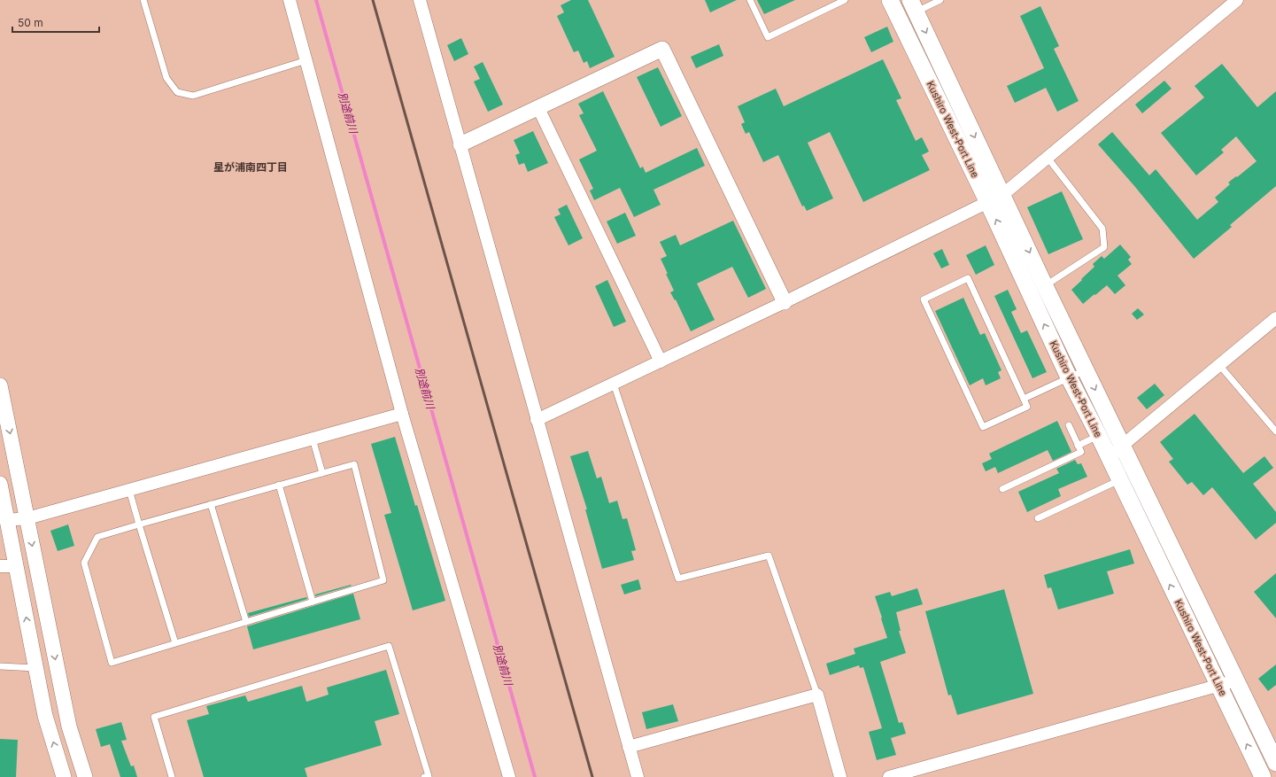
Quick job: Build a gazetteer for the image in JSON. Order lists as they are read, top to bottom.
{
  "streets": {
    "main road": ["Kushiro West-Port Line"]
  },
  "districts": ["星が浦南四丁目"],
  "water": ["別途前川"],
  "scale_bar": "50 m"
}
